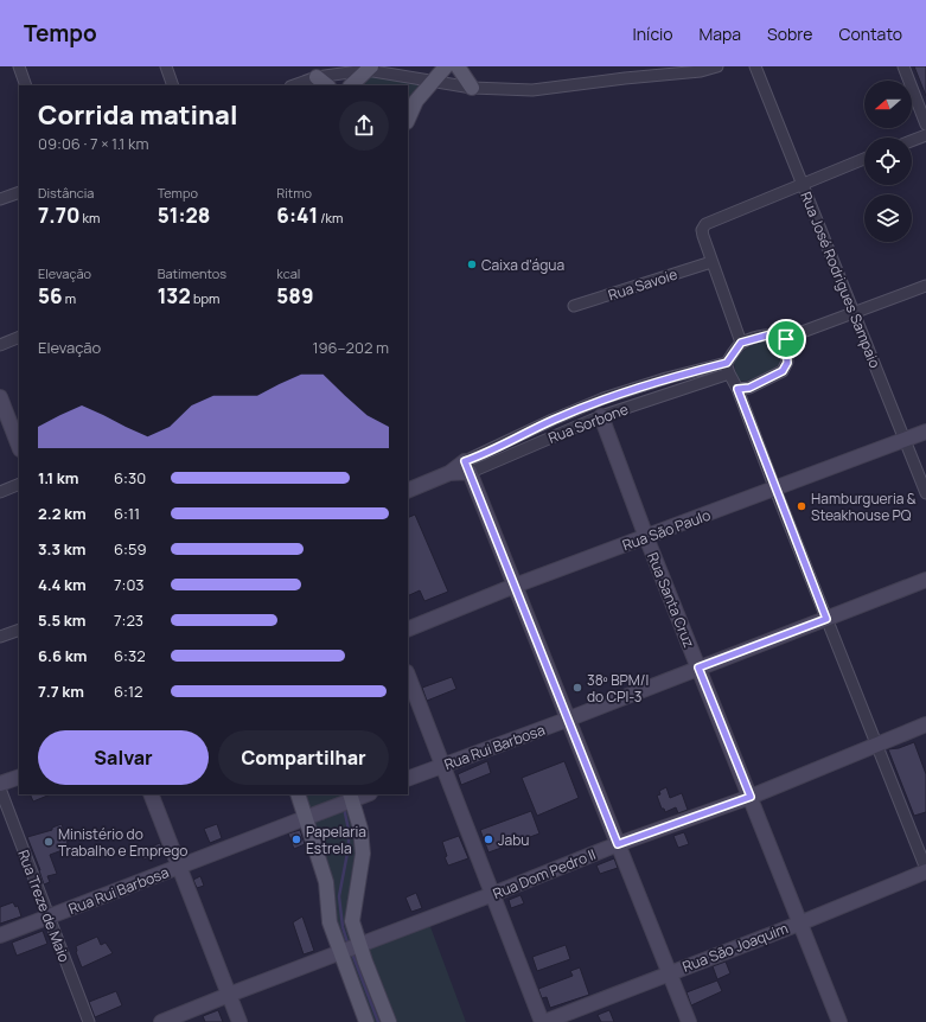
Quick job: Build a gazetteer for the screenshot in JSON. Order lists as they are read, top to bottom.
{
  "streets": {
    "street": [
      "Rua José Rodrigues Sampaio",
      "Rua Savoie",
      "Rua Sorbone",
      "Rua São Paulo",
      "Rua Santa Cruz",
      "Rua Rui Barbosa",
      "Rua Dom Pedro II",
      "Rua Treze de Maio",
      "Rua São Joaquim"
    ]
  },
  "crossings": [
    ["Rua José Rodrigues Sampaio", "Rua São Paulo"],
    ["Rua Sorbone", "Rua Santa Cruz"],
    ["Rua São Paulo", "Rua Santa Cruz"],
    ["Rua Santa Cruz", "Rua Rui Barbosa"],
    ["Rua Santa Cruz", "Rua Dom Pedro II"],
    ["Rua Santa Cruz", "Rua São Joaquim"],
    ["Rua Rui Barbosa", "Rua Treze de Maio"]
  ],
  "places": [
    "Caixa d'água",
    "Hamburgueria & Steakhouse PQ",
    "38º BPM/I do CPI-3",
    "Papelaria Estrela",
    "Jabu",
    "Ministério do Trabalho e Emprego"
  ],
  "north": "left",
  "page": {
    "header": "Tempo",
    "nav": [
      "Início",
      "Mapa",
      "Sobre",
      "Contato"
    ],
    "heading": ["Corrida matinal", "09:06 · 7 × 1.1 km"],
    "stats": [
      ["Distância", "7.70 km"],
      ["Tempo", "51:28"],
      ["Ritmo", "6:41 /km"],
      ["Elevação", "56 m"],
      ["Batimentos", "132 bpm"],
      ["kcal", "589"]
    ],
    "chart": ["Elevação", "196–202 m"],
    "list": [
      {
        "name": "1.1 km",
        "note": "6:30"
      },
      {
        "name": "2.2 km",
        "note": "6:11"
      },
      {
        "name": "3.3 km",
        "note": "6:59"
      },
      {
        "name": "4.4 km",
        "note": "7:03"
      },
      {
        "name": "5.5 km",
        "note": "7:23"
      },
      {
        "name": "6.6 km",
        "note": "6:32"
      },
      {
        "name": "7.7 km",
        "note": "6:12"
      }
    ],
    "buttons": ["Salvar", "Compartilhar"]
  }
}
